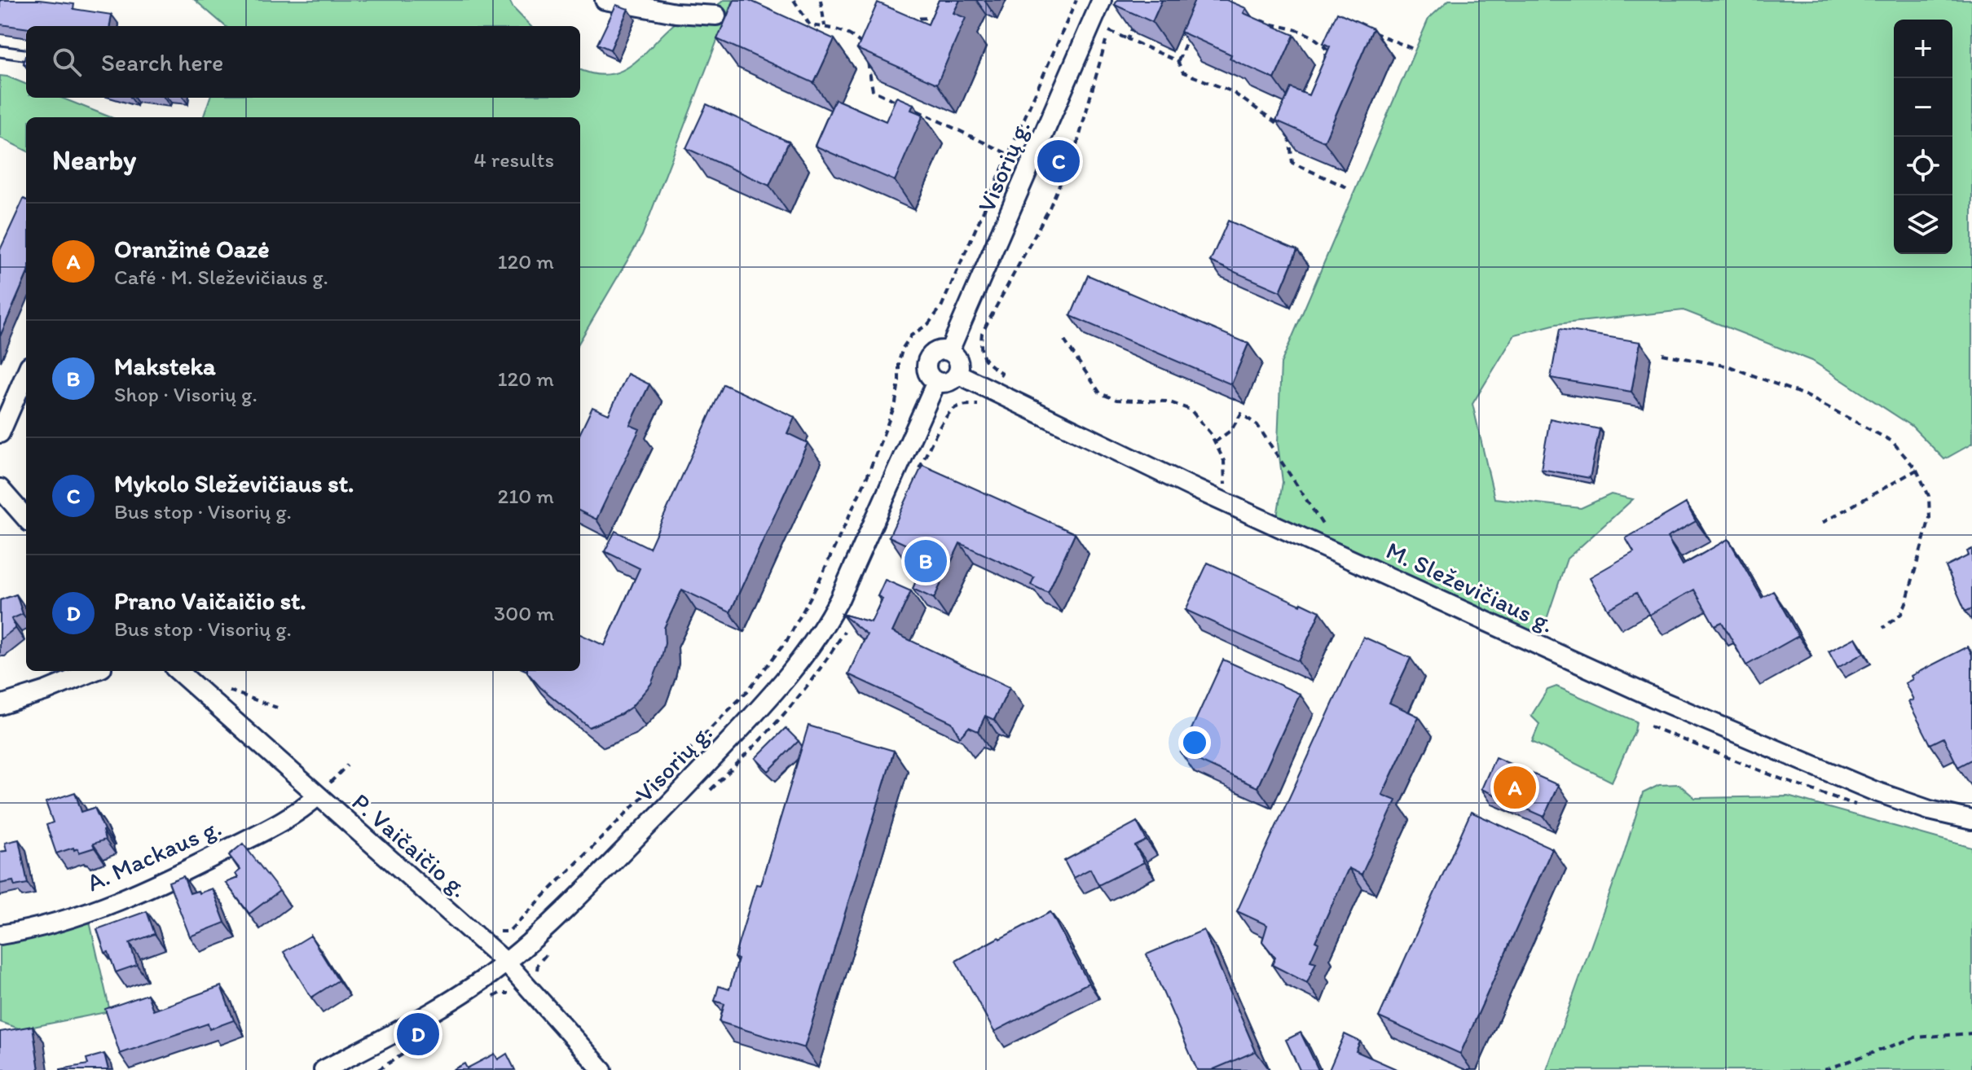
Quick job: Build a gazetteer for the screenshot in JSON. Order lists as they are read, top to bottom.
{
  "streets": {
    "street": [
      "Visorių g.",
      "M. Sleževičiaus g.",
      "P. Vaičaičio g.",
      "A. Mackaus g."
    ]
  },
  "crossings": [
    ["Visorių g.", "M. Sleževičiaus g."],
    ["Visorių g.", "P. Vaičaičio g."],
    ["P. Vaičaičio g.", "A. Mackaus g."]
  ],
  "page": {
    "map_buttons": ["+", "−"],
    "search": "Search here",
    "heading": ["Nearby", "4 results"],
    "pins": [
      "C",
      "B",
      "A",
      "D"
    ],
    "list": [
      {
        "mark": "A",
        "name": "Oranžinė Oazė",
        "note": "Café · M. Sleževičiaus g.",
        "value": "120 m"
      },
      {
        "mark": "B",
        "name": "Maksteka",
        "note": "Shop · Visorių g.",
        "value": "120 m"
      },
      {
        "mark": "C",
        "name": "Mykolo Sleževičiaus st.",
        "note": "Bus stop · Visorių g.",
        "value": "210 m"
      },
      {
        "mark": "D",
        "name": "Prano Vaičaičio st.",
        "note": "Bus stop · Visorių g.",
        "value": "300 m"
      }
    ]
  }
}
